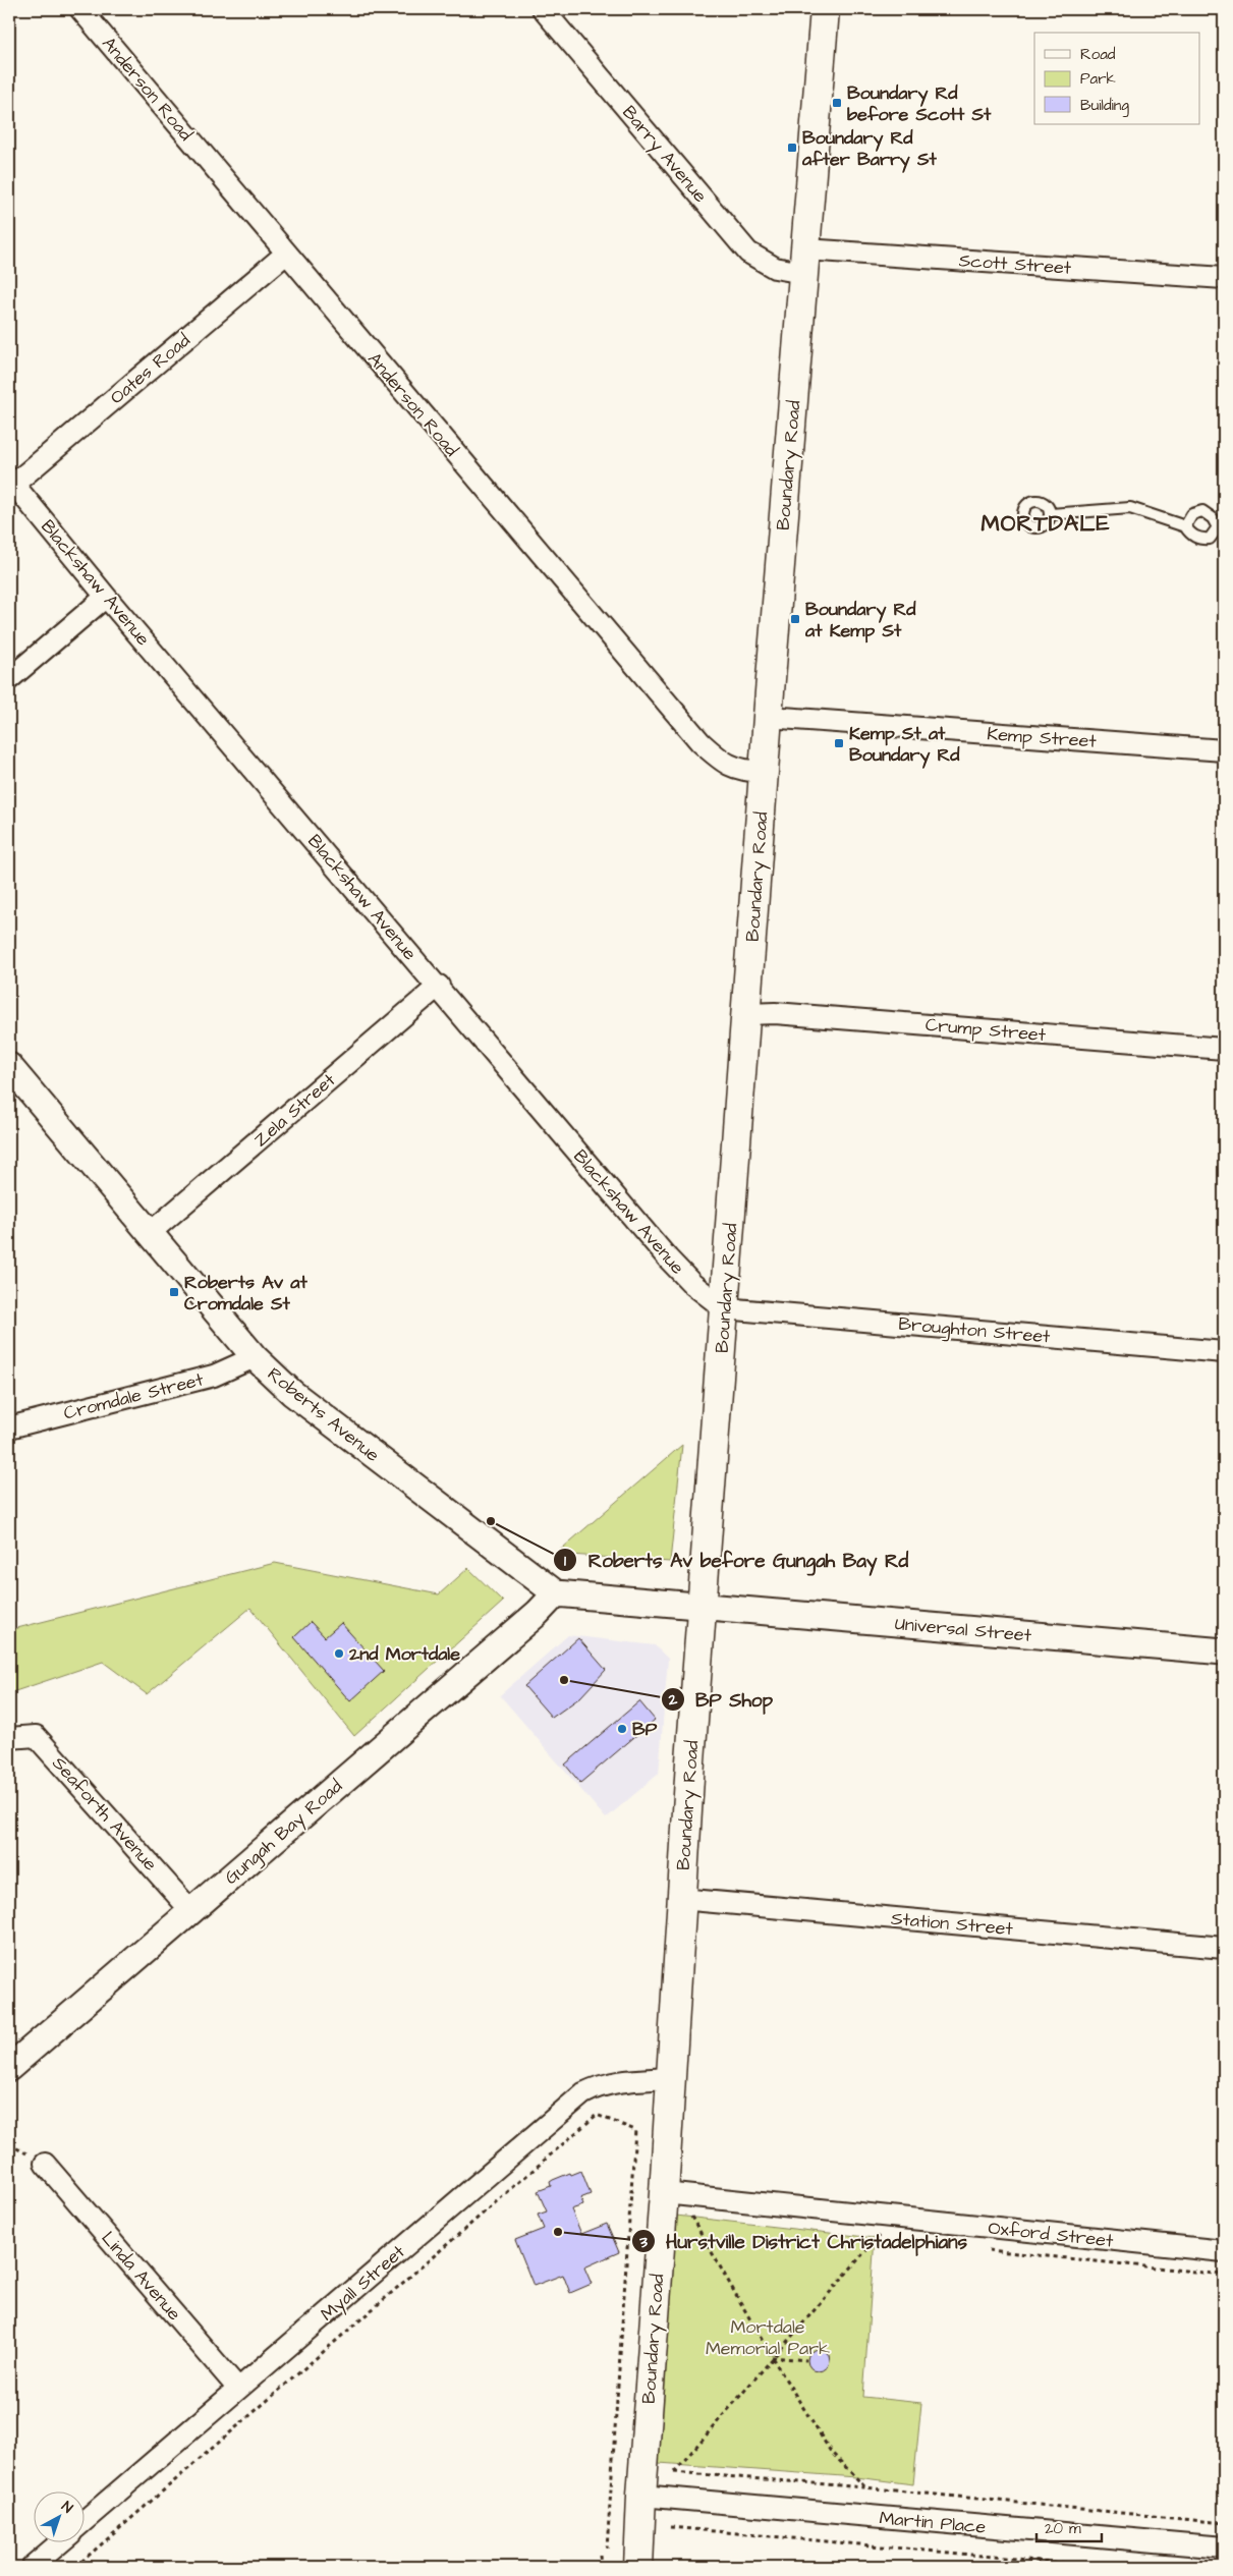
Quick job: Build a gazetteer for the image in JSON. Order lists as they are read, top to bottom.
{
  "streets": {
    "main road": ["Boundary Road"],
    "street": [
      "Anderson Road",
      "Barry Avenue",
      "Scott Street",
      "Oates Road",
      "Blackshaw Avenue",
      "Kemp Street",
      "Crump Street",
      "Zela Street",
      "Broughton Street",
      "Cromdale Street",
      "Roberts Avenue",
      "Universal Street",
      "Seaforth Avenue",
      "Gungah Bay Road",
      "Station Street",
      "Oxford Street",
      "Linda Avenue",
      "Myall Street",
      "Martin Place"
    ]
  },
  "crossings": [
    ["Anderson Road", "Oates Road"],
    ["Anderson Road", "Boundary Road"],
    ["Barry Avenue", "Scott Street"],
    ["Barry Avenue", "Boundary Road"],
    ["Scott Street", "Boundary Road"],
    ["Oates Road", "Blackshaw Avenue"],
    ["Boundary Road", "Blackshaw Avenue"],
    ["Boundary Road", "Kemp Street"],
    ["Boundary Road", "Crump Street"],
    ["Boundary Road", "Broughton Street"],
    ["Boundary Road", "Universal Street"],
    ["Boundary Road", "Station Street"],
    ["Boundary Road", "Oxford Street"],
    ["Boundary Road", "Myall Street"],
    ["Boundary Road", "Martin Place"],
    ["Blackshaw Avenue", "Zela Street"],
    ["Blackshaw Avenue", "Broughton Street"],
    ["Zela Street", "Roberts Avenue"],
    ["Cromdale Street", "Roberts Avenue"],
    ["Roberts Avenue", "Gungah Bay Road"],
    ["Seaforth Avenue", "Gungah Bay Road"],
    ["Linda Avenue", "Myall Street"]
  ],
  "districts": ["MORTDALE"],
  "parks": ["Mortdale Memorial Park"],
  "places": {
    "transit": [
      "Boundary Rd before Scott St",
      "Boundary Rd after Barry St",
      "Boundary Rd at Kemp St",
      "Kemp St at Boundary Rd",
      "Roberts Av at Cromdale St"
    ],
    "other": [
      "Roberts Av before Gungah Bay Rd",
      "2nd Mortdale",
      "BP Shop",
      "BP",
      "Hurstville District Christadelphians"
    ]
  },
  "legend": ["Road", "Park", "Building"],
  "scale_bar": "20 m",
  "north": "top right"
}
